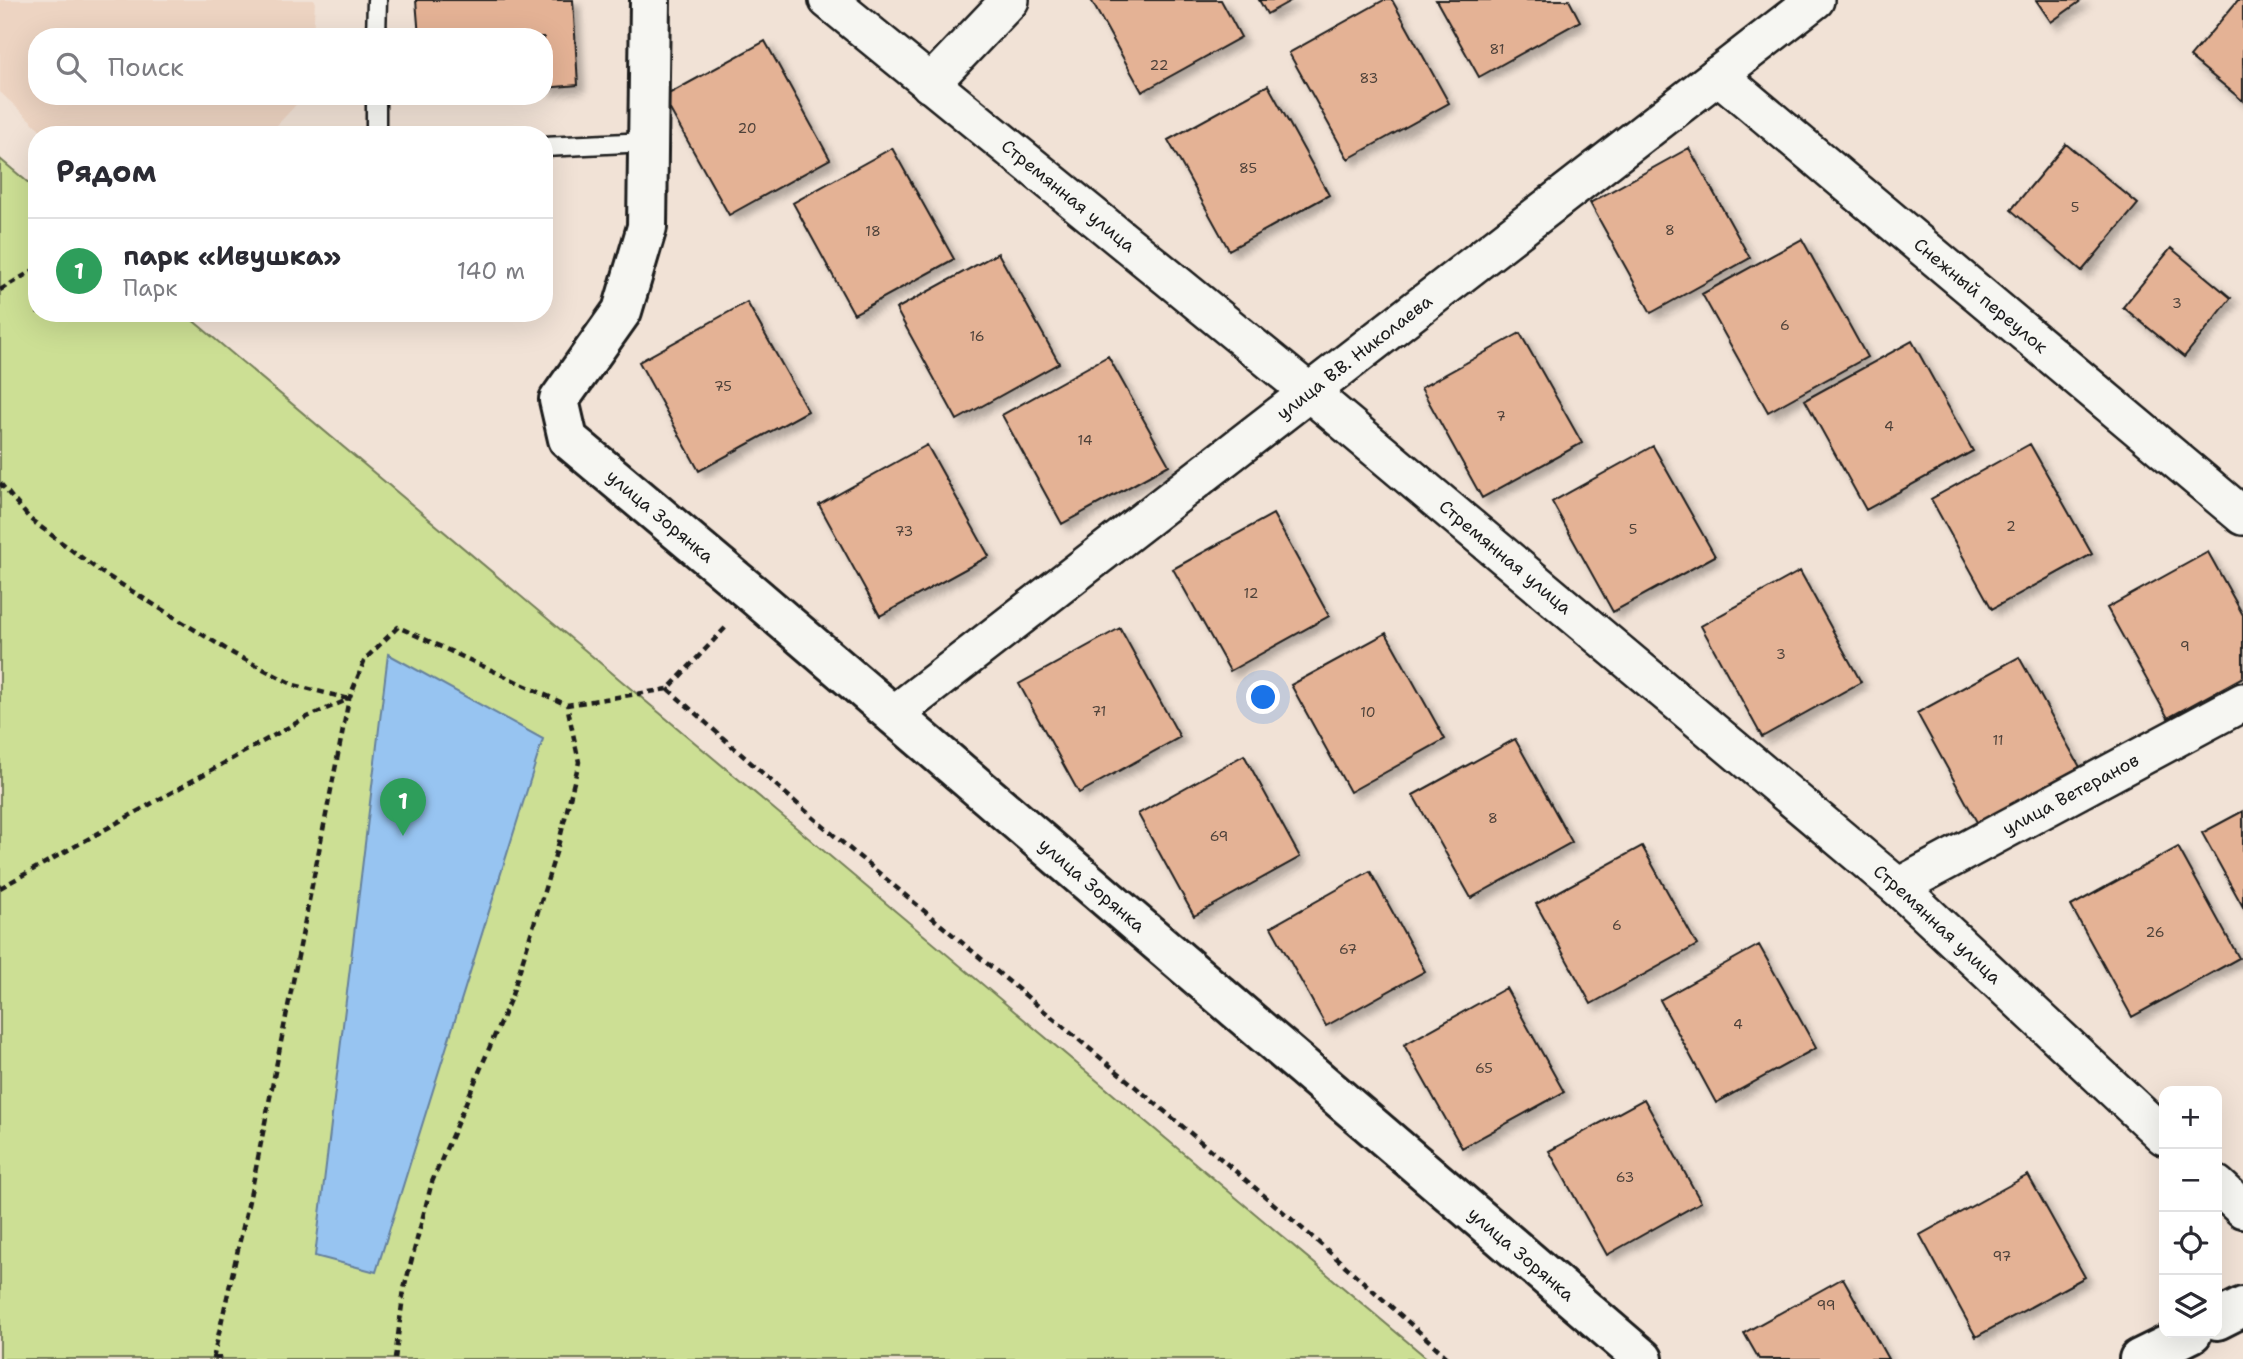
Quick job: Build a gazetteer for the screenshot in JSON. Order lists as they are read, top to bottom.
{
  "streets": {
    "street": [
      "Стремянная улица",
      "Снежный переулок",
      "улица В.В. Николаева",
      "улица Зорянка",
      "улица Ветеранов"
    ]
  },
  "crossings": [
    ["Стремянная улица", "улица В.В. Николаева"],
    ["Стремянная улица", "улица Ветеранов"],
    ["Снежный переулок", "улица В.В. Николаева"],
    ["улица В.В. Николаева", "улица Зорянка"]
  ],
  "house_numbers": [
    "81",
    "22",
    "83",
    "20",
    "85",
    "5",
    "8",
    "18",
    "3",
    "6",
    "16",
    "75",
    "7",
    "4",
    "14",
    "2",
    "5",
    "73",
    "12",
    "9",
    "3",
    "71",
    "10",
    "11",
    "8",
    "69",
    "6",
    "26",
    "67",
    "4",
    "65",
    "63",
    "97",
    "99"
  ],
  "page": {
    "search": "Поиск",
    "heading": "Рядом",
    "list": [
      {
        "mark": "1",
        "name": "парк «Ивушка»",
        "note": "Парк",
        "value": "140 m"
      }
    ],
    "pins": "1",
    "map_buttons": ["+", "−"]
  }
}
